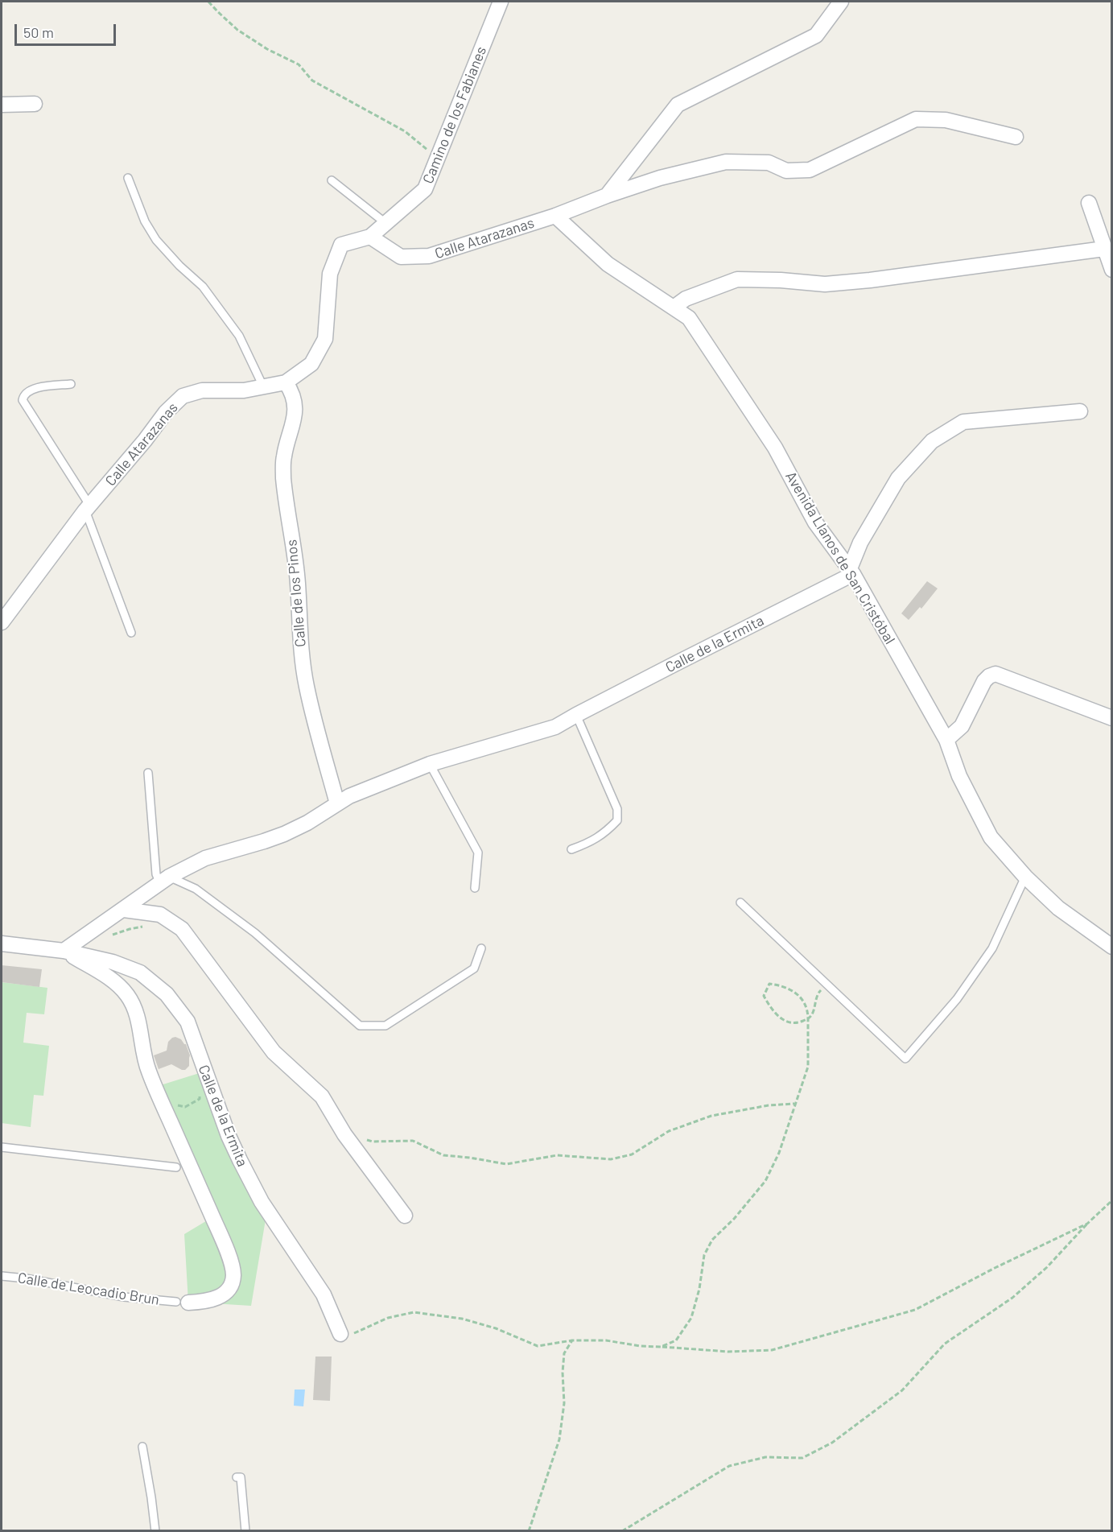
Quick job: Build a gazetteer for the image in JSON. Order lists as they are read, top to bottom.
{
  "streets": {
    "street": [
      "Camino de los Fabianes",
      "Calle Atarazanas",
      "Avenida Llanos de San Cristóbal",
      "Calle de los Pinos",
      "Calle de la Ermita"
    ],
    "lane": ["Calle de Leocadio Brun"]
  },
  "crossings": [
    ["Camino de los Fabianes", "Calle Atarazanas"],
    ["Calle Atarazanas", "Avenida Llanos de San Cristóbal"],
    ["Calle Atarazanas", "Calle de los Pinos"],
    ["Avenida Llanos de San Cristóbal", "Calle de la Ermita"],
    ["Calle de los Pinos", "Calle de la Ermita"],
    ["Calle de la Ermita", "Calle de Leocadio Brun"]
  ],
  "scale_bar": "50 m"
}
